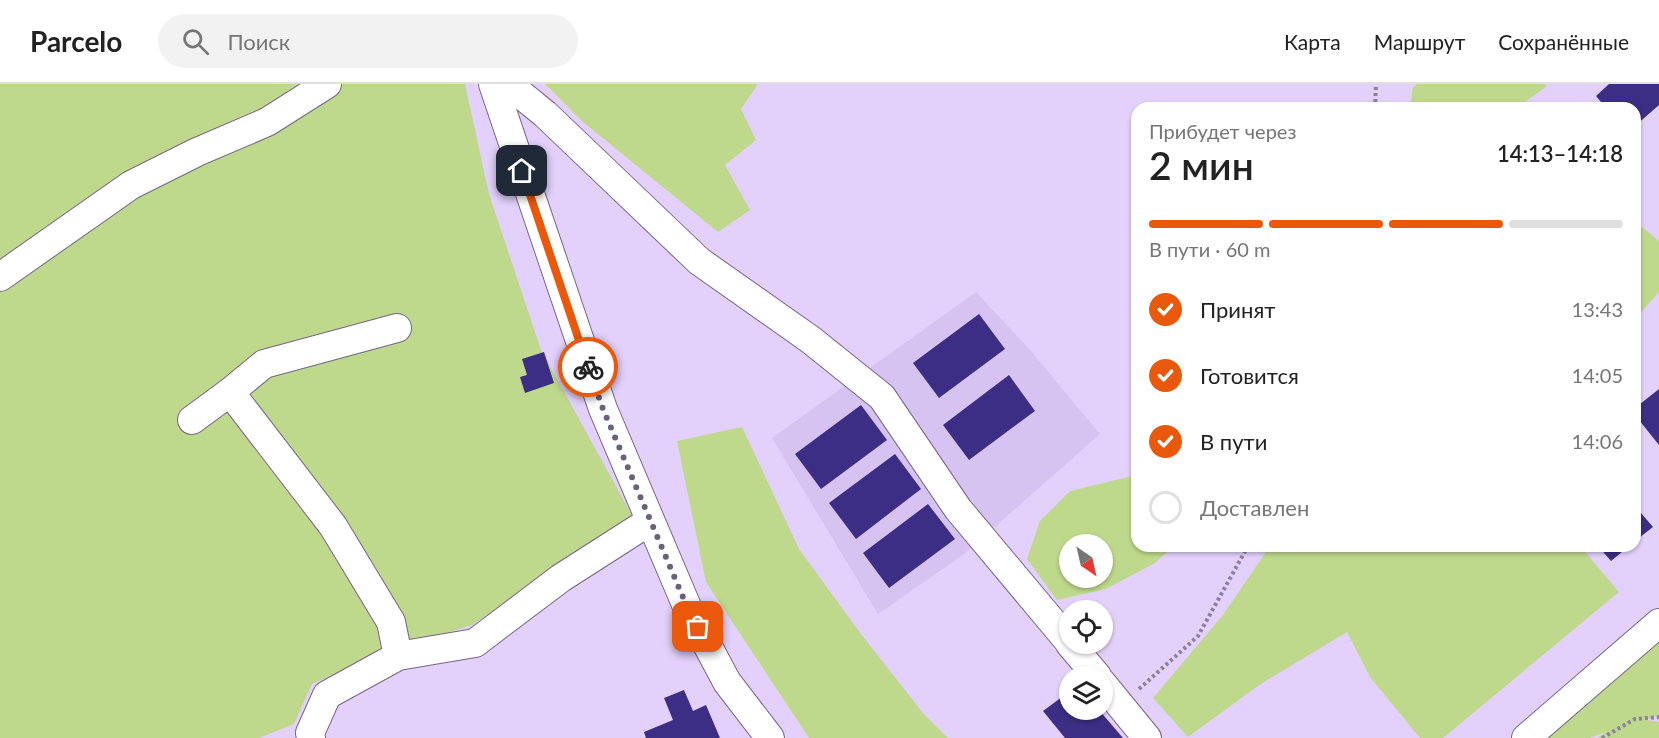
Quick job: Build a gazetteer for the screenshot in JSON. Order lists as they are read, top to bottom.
{
  "north": "bottom right",
  "page": {
    "header": "Parcelo",
    "search": "Поиск",
    "nav": ["Карта", "Маршрут", "Сохранённые"],
    "heading": ["2 мин", "Прибудет через", "14:13–14:18"],
    "bar": "В пути · 60 m",
    "list": [
      ["Принят", "13:43"],
      ["Готовится", "14:05"],
      ["В пути", "14:06"],
      "Доставлен"
    ]
  }
}
